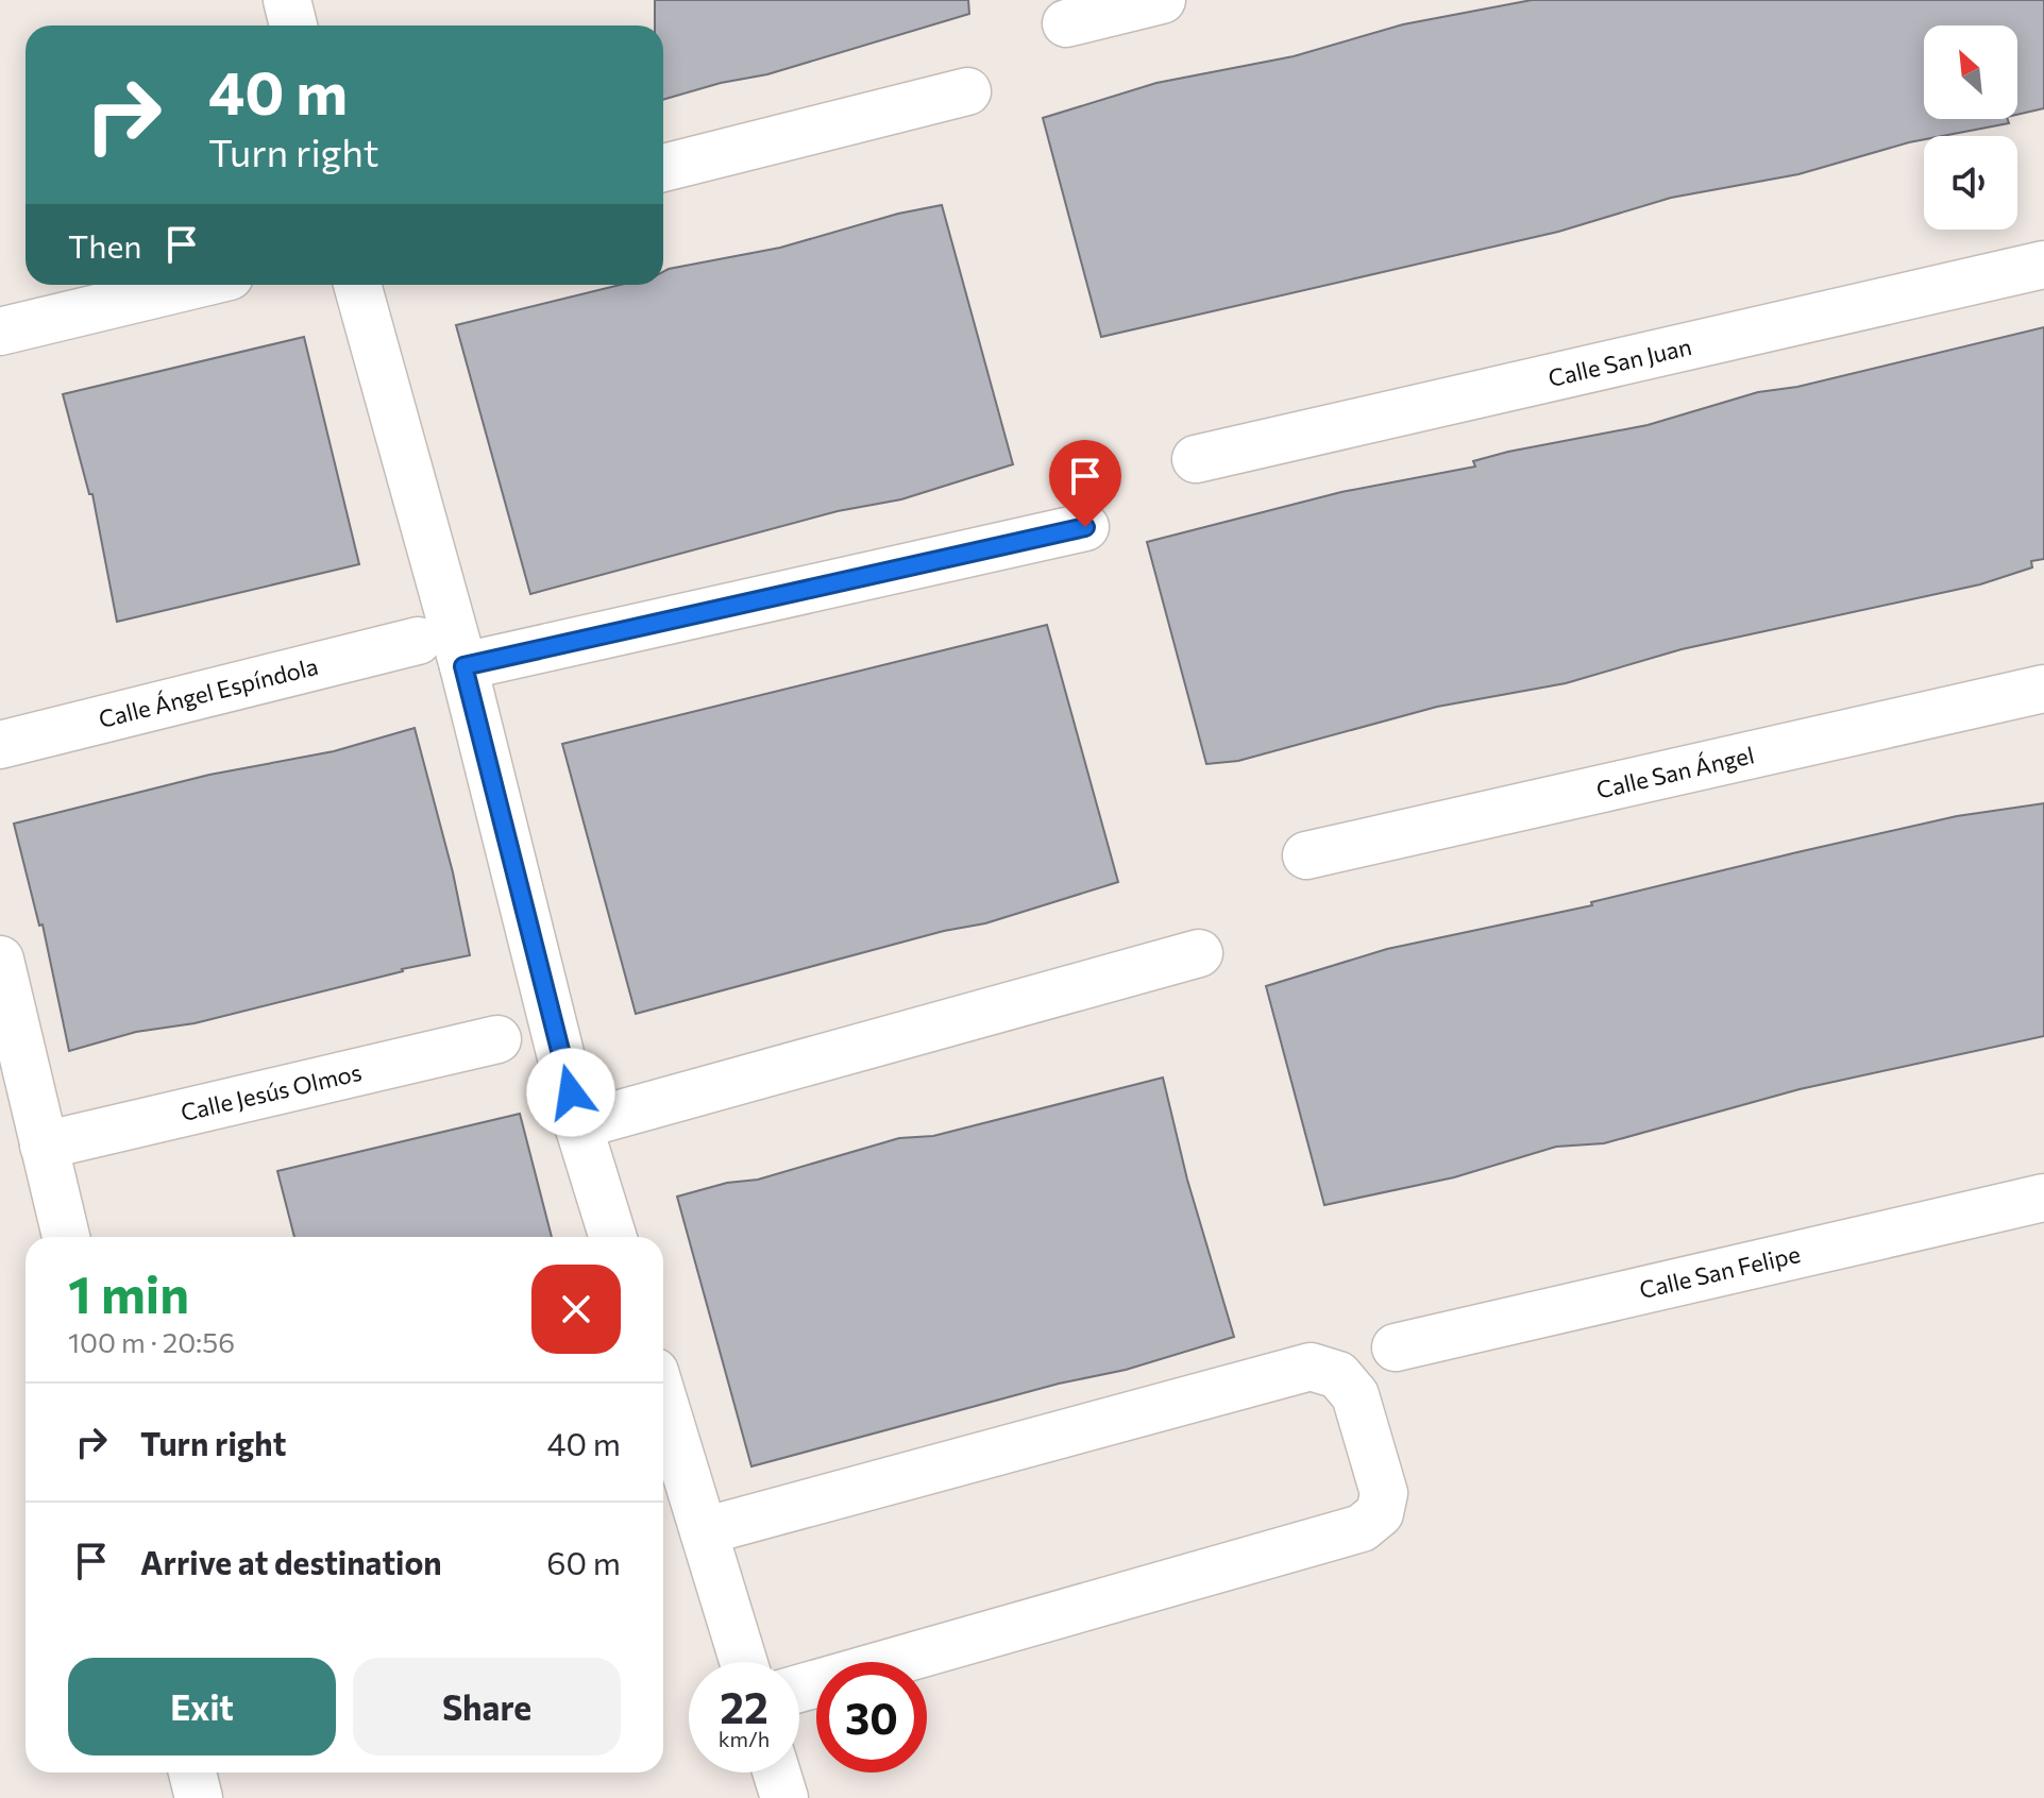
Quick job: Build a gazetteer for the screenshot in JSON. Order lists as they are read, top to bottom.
{
  "streets": {
    "street": [
      "Calle San Juan",
      "Calle Ángel Espíndola",
      "Calle San Ángel",
      "Calle Jesús Olmos",
      "Calle San Felipe"
    ]
  },
  "north": "top left",
  "page": {
    "turn": ["40 m", "Turn right"],
    "then": "Then",
    "heading": ["1 min", "100 m · 20:56"],
    "list": [
      {
        "name": "Turn right",
        "value": "40 m"
      },
      {
        "name": "Arrive at destination",
        "value": "60 m"
      }
    ],
    "buttons": ["Exit", "Share"],
    "speed": "22 km/h",
    "limit": "30"
  }
}
